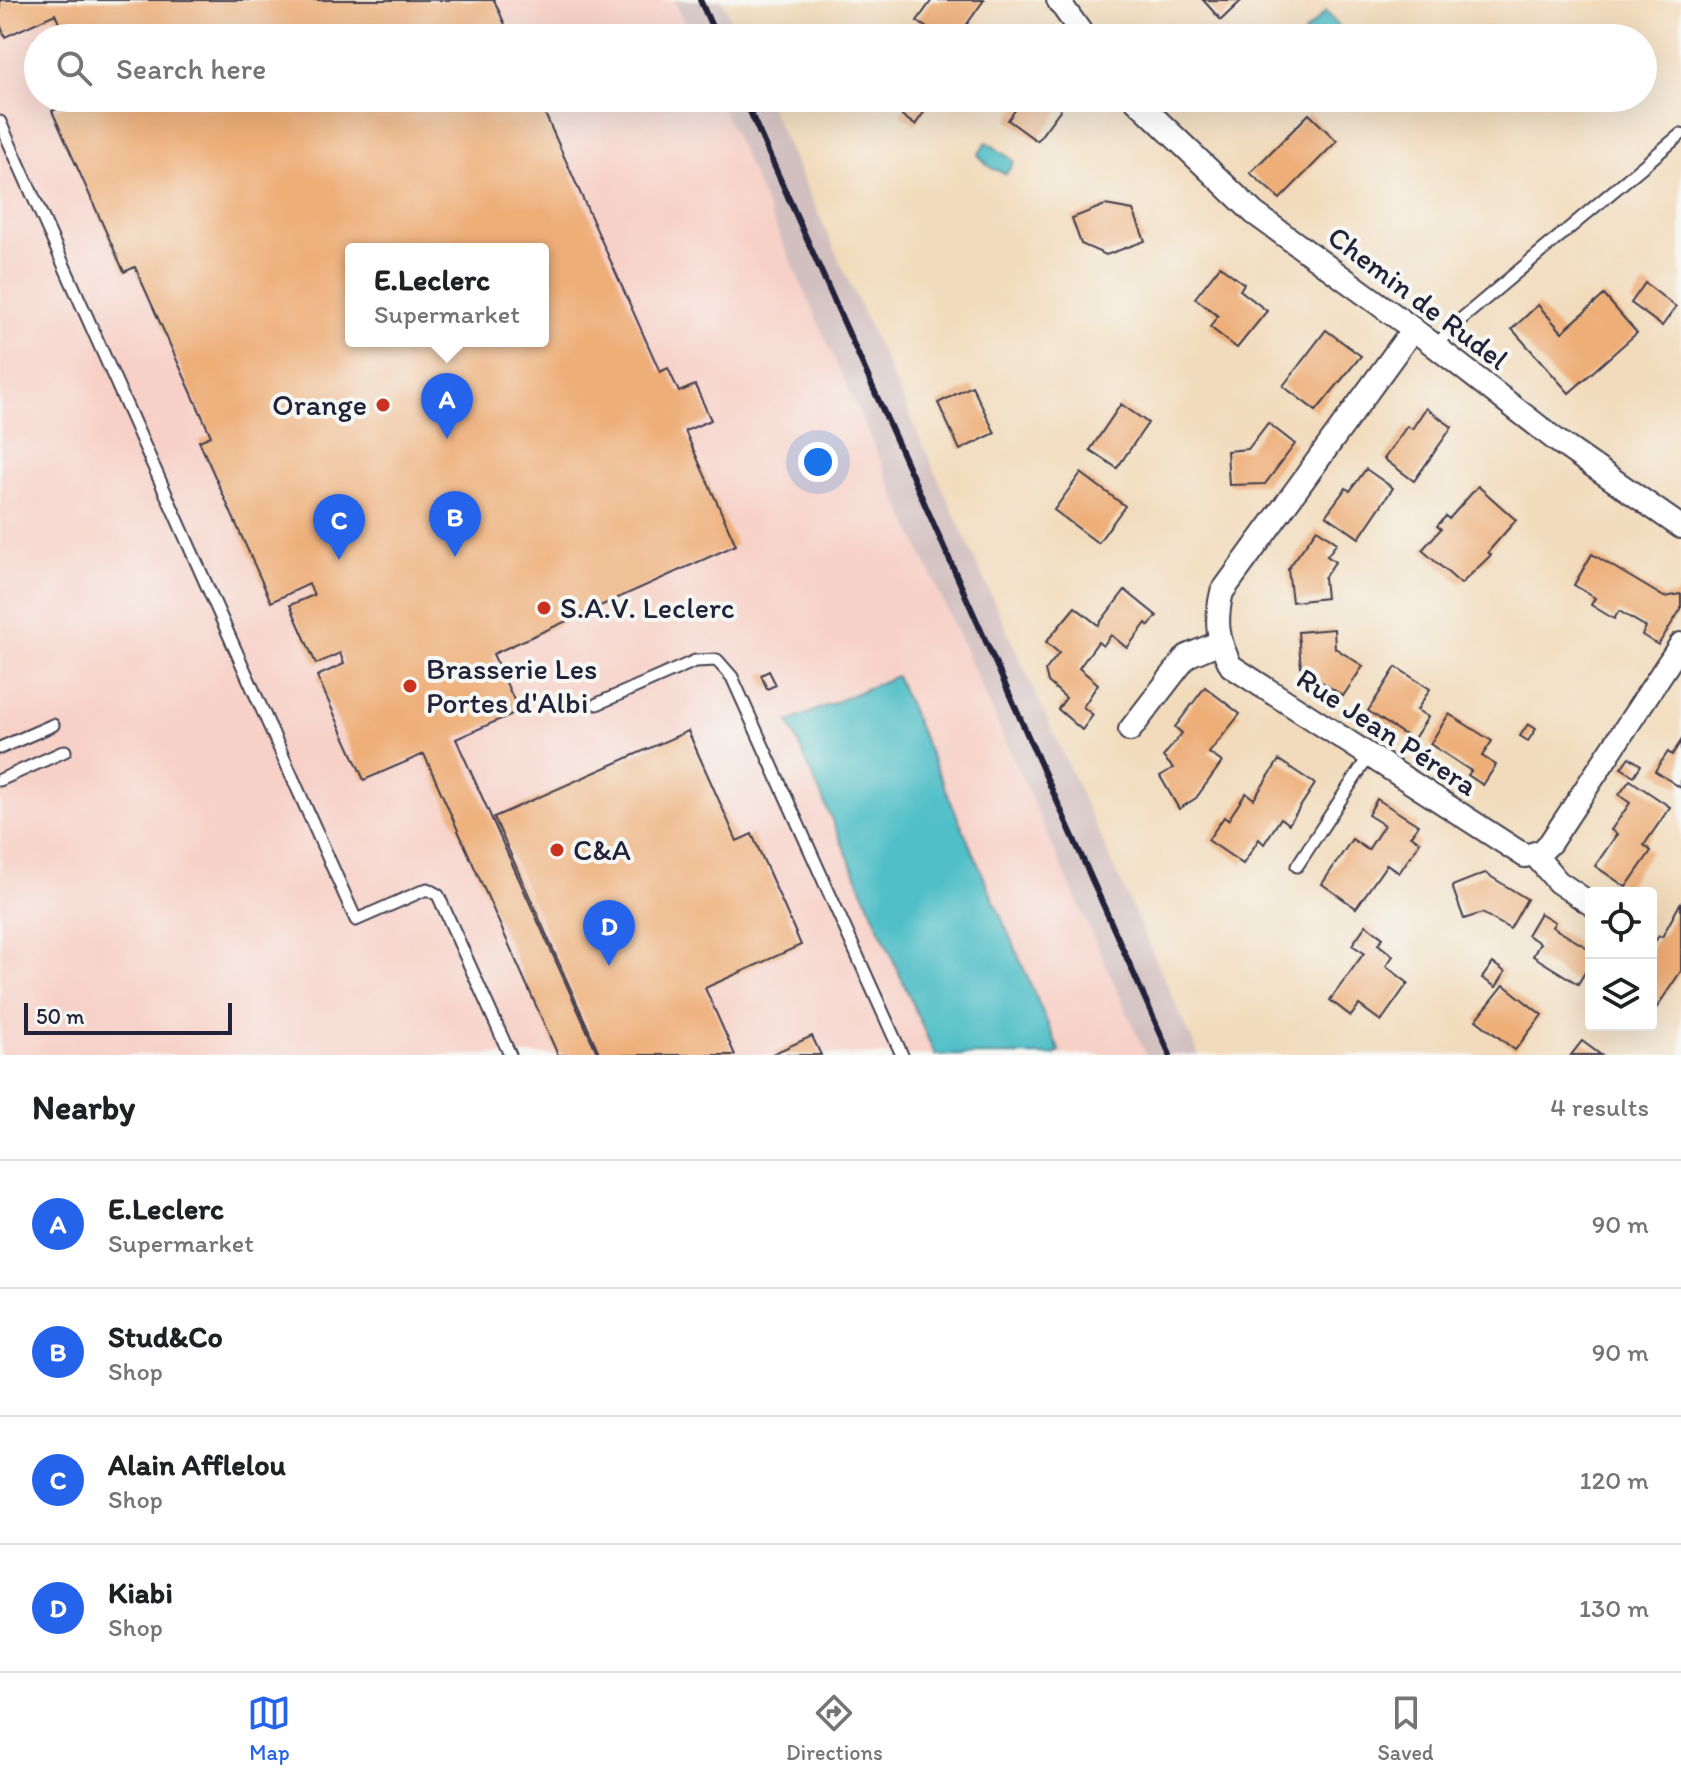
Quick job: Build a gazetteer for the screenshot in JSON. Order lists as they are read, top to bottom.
{
  "streets": {
    "street": ["Chemin de Rudel", "Rue Jean Pérera"]
  },
  "places": [
    "Orange",
    "S.A.V. Leclerc",
    "Brasserie Les Portes d'Albi",
    "C&A"
  ],
  "scale_bar": "50 m",
  "page": {
    "search": "Search here",
    "popup": ["E.Leclerc", "Supermarket"],
    "pins": [
      "A",
      "B",
      "C",
      "D"
    ],
    "scale": "50 m",
    "heading": ["Nearby", "4 results"],
    "list": [
      {
        "mark": "A",
        "name": "E.Leclerc",
        "note": "Supermarket",
        "value": "90 m"
      },
      {
        "mark": "B",
        "name": "Stud&Co",
        "note": "Shop",
        "value": "90 m"
      },
      {
        "mark": "C",
        "name": "Alain Afflelou",
        "note": "Shop",
        "value": "120 m"
      },
      {
        "mark": "D",
        "name": "Kiabi",
        "note": "Shop",
        "value": "130 m"
      }
    ],
    "nav": ["Map", "Directions", "Saved"]
  }
}
